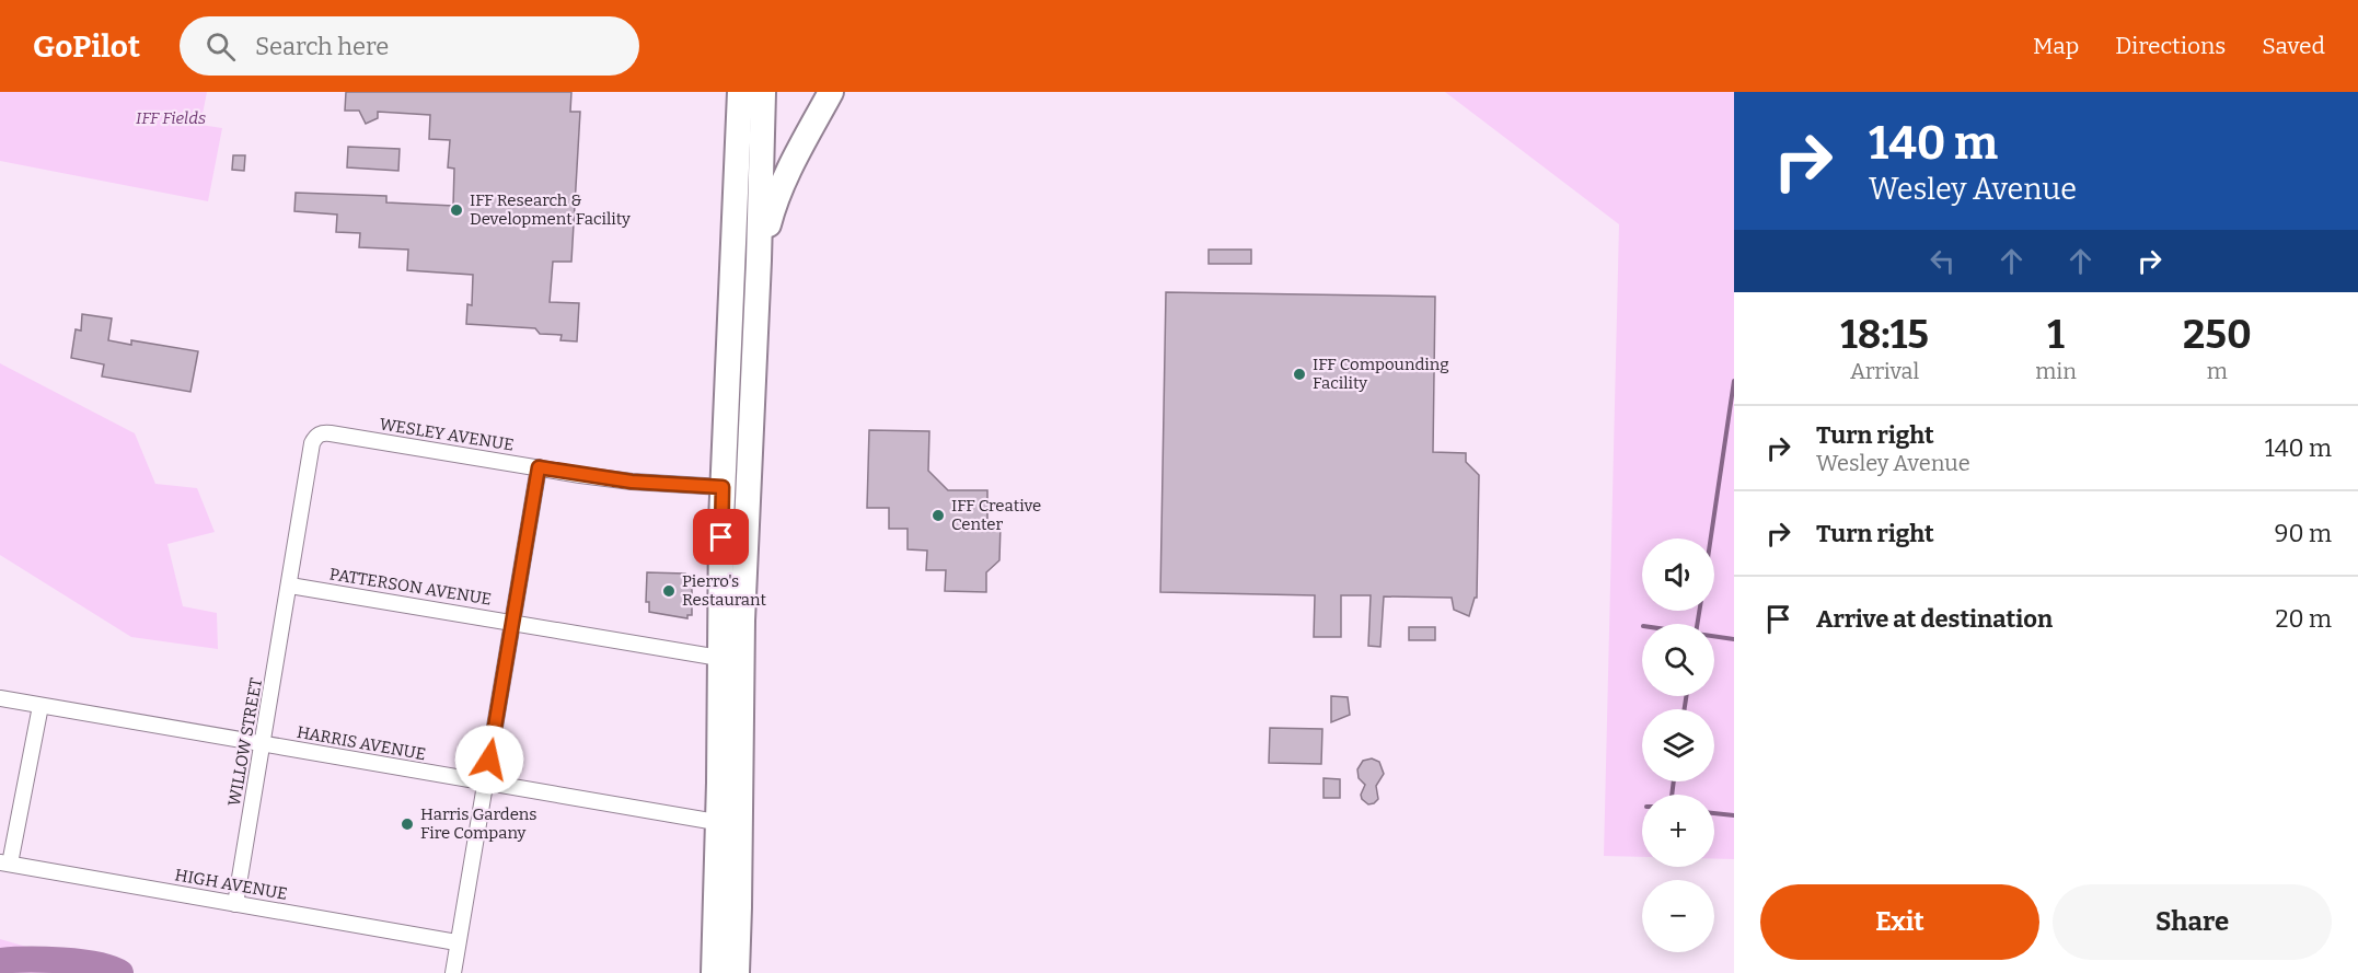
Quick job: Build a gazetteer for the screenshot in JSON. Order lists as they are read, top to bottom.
{
  "streets": {
    "street": [
      "WESLEY AVENUE",
      "PATTERSON AVENUE",
      "WILLOW STREET",
      "HARRIS AVENUE",
      "HIGH AVENUE"
    ]
  },
  "crossings": [
    ["WESLEY AVENUE", "PATTERSON AVENUE"],
    ["WESLEY AVENUE", "WILLOW STREET"],
    ["PATTERSON AVENUE", "WILLOW STREET"],
    ["WILLOW STREET", "HARRIS AVENUE"],
    ["WILLOW STREET", "HIGH AVENUE"]
  ],
  "parks": ["IFF Fields"],
  "places": [
    "IFF Research & Development Facility",
    "IFF Compounding Facility",
    "IFF Creative Center",
    "Pierro's Restaurant",
    "Harris Gardens Fire Company"
  ],
  "page": {
    "header": "GoPilot",
    "search": "Search here",
    "nav": ["Map", "Directions", "Saved"],
    "turn": ["140 m", "Wesley Avenue"],
    "eta": [
      "18:15",
      "Arrival",
      "1",
      "min",
      "250",
      "m"
    ],
    "list": [
      {
        "name": "Turn right",
        "note": "Wesley Avenue",
        "value": "140 m"
      },
      {
        "name": "Turn right",
        "value": "90 m"
      },
      {
        "name": "Arrive at destination",
        "value": "20 m"
      }
    ],
    "map_buttons": ["+", "−"],
    "buttons": ["Exit", "Share"]
  }
}
